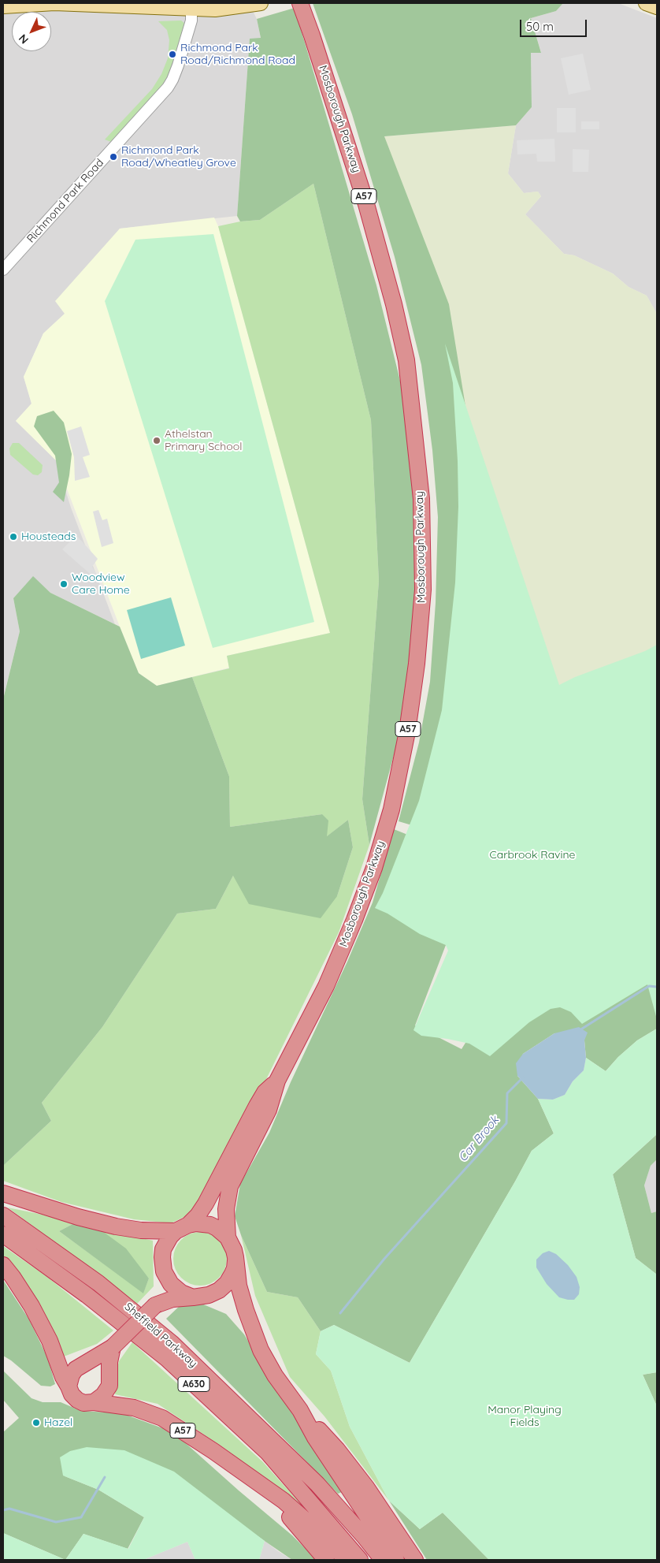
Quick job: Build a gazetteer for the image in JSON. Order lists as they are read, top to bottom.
{
  "streets": {
    "highway": [
      "Mosborough Parkway",
      "A57",
      "Sheffield Parkway",
      "A630"
    ],
    "street": ["Richmond Park Road"]
  },
  "crossings": [
    ["Mosborough Parkway", "A57"]
  ],
  "water": ["Car Brook"],
  "parks": ["Carbrook Ravine", "Manor Playing Fields"],
  "places": [
    "Richmond Park Road/Richmond Road",
    "Richmond Park Road/Wheatley Grove",
    "Athelstan Primary School",
    "Housteads",
    "Woodview Care Home",
    "Hazel"
  ],
  "scale_bar": "50 m",
  "north": "bottom left"
}
